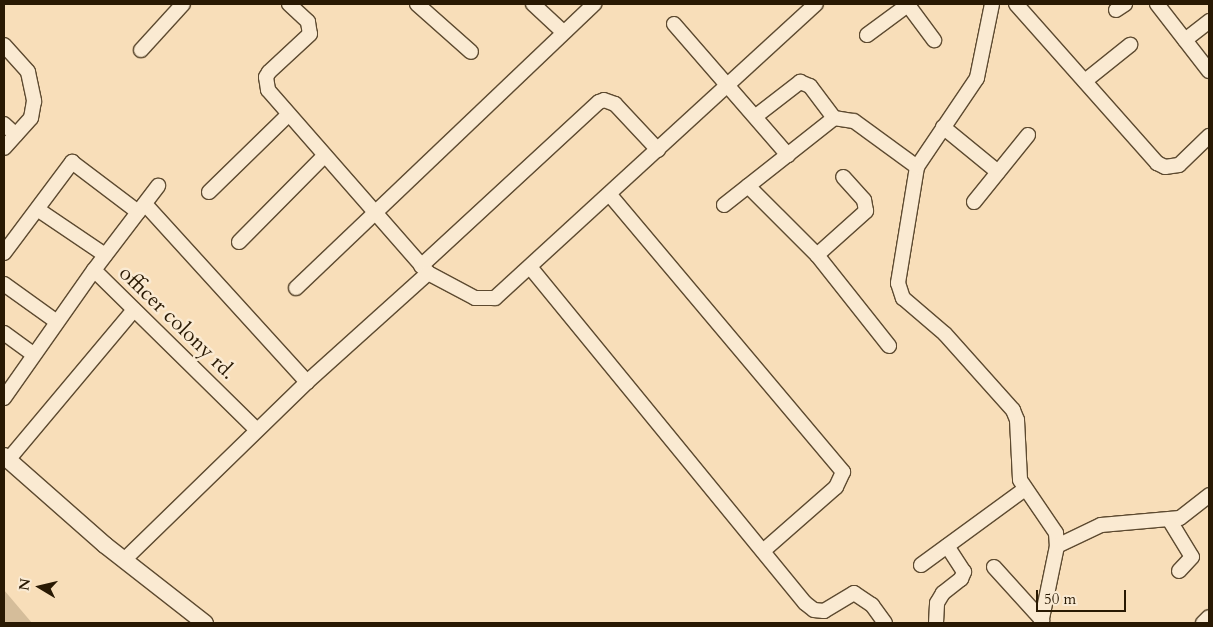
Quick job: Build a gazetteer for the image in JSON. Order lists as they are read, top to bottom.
{
  "streets": {
    "street": ["officer colony rd."]
  },
  "scale_bar": "50 m",
  "north": "left"
}
